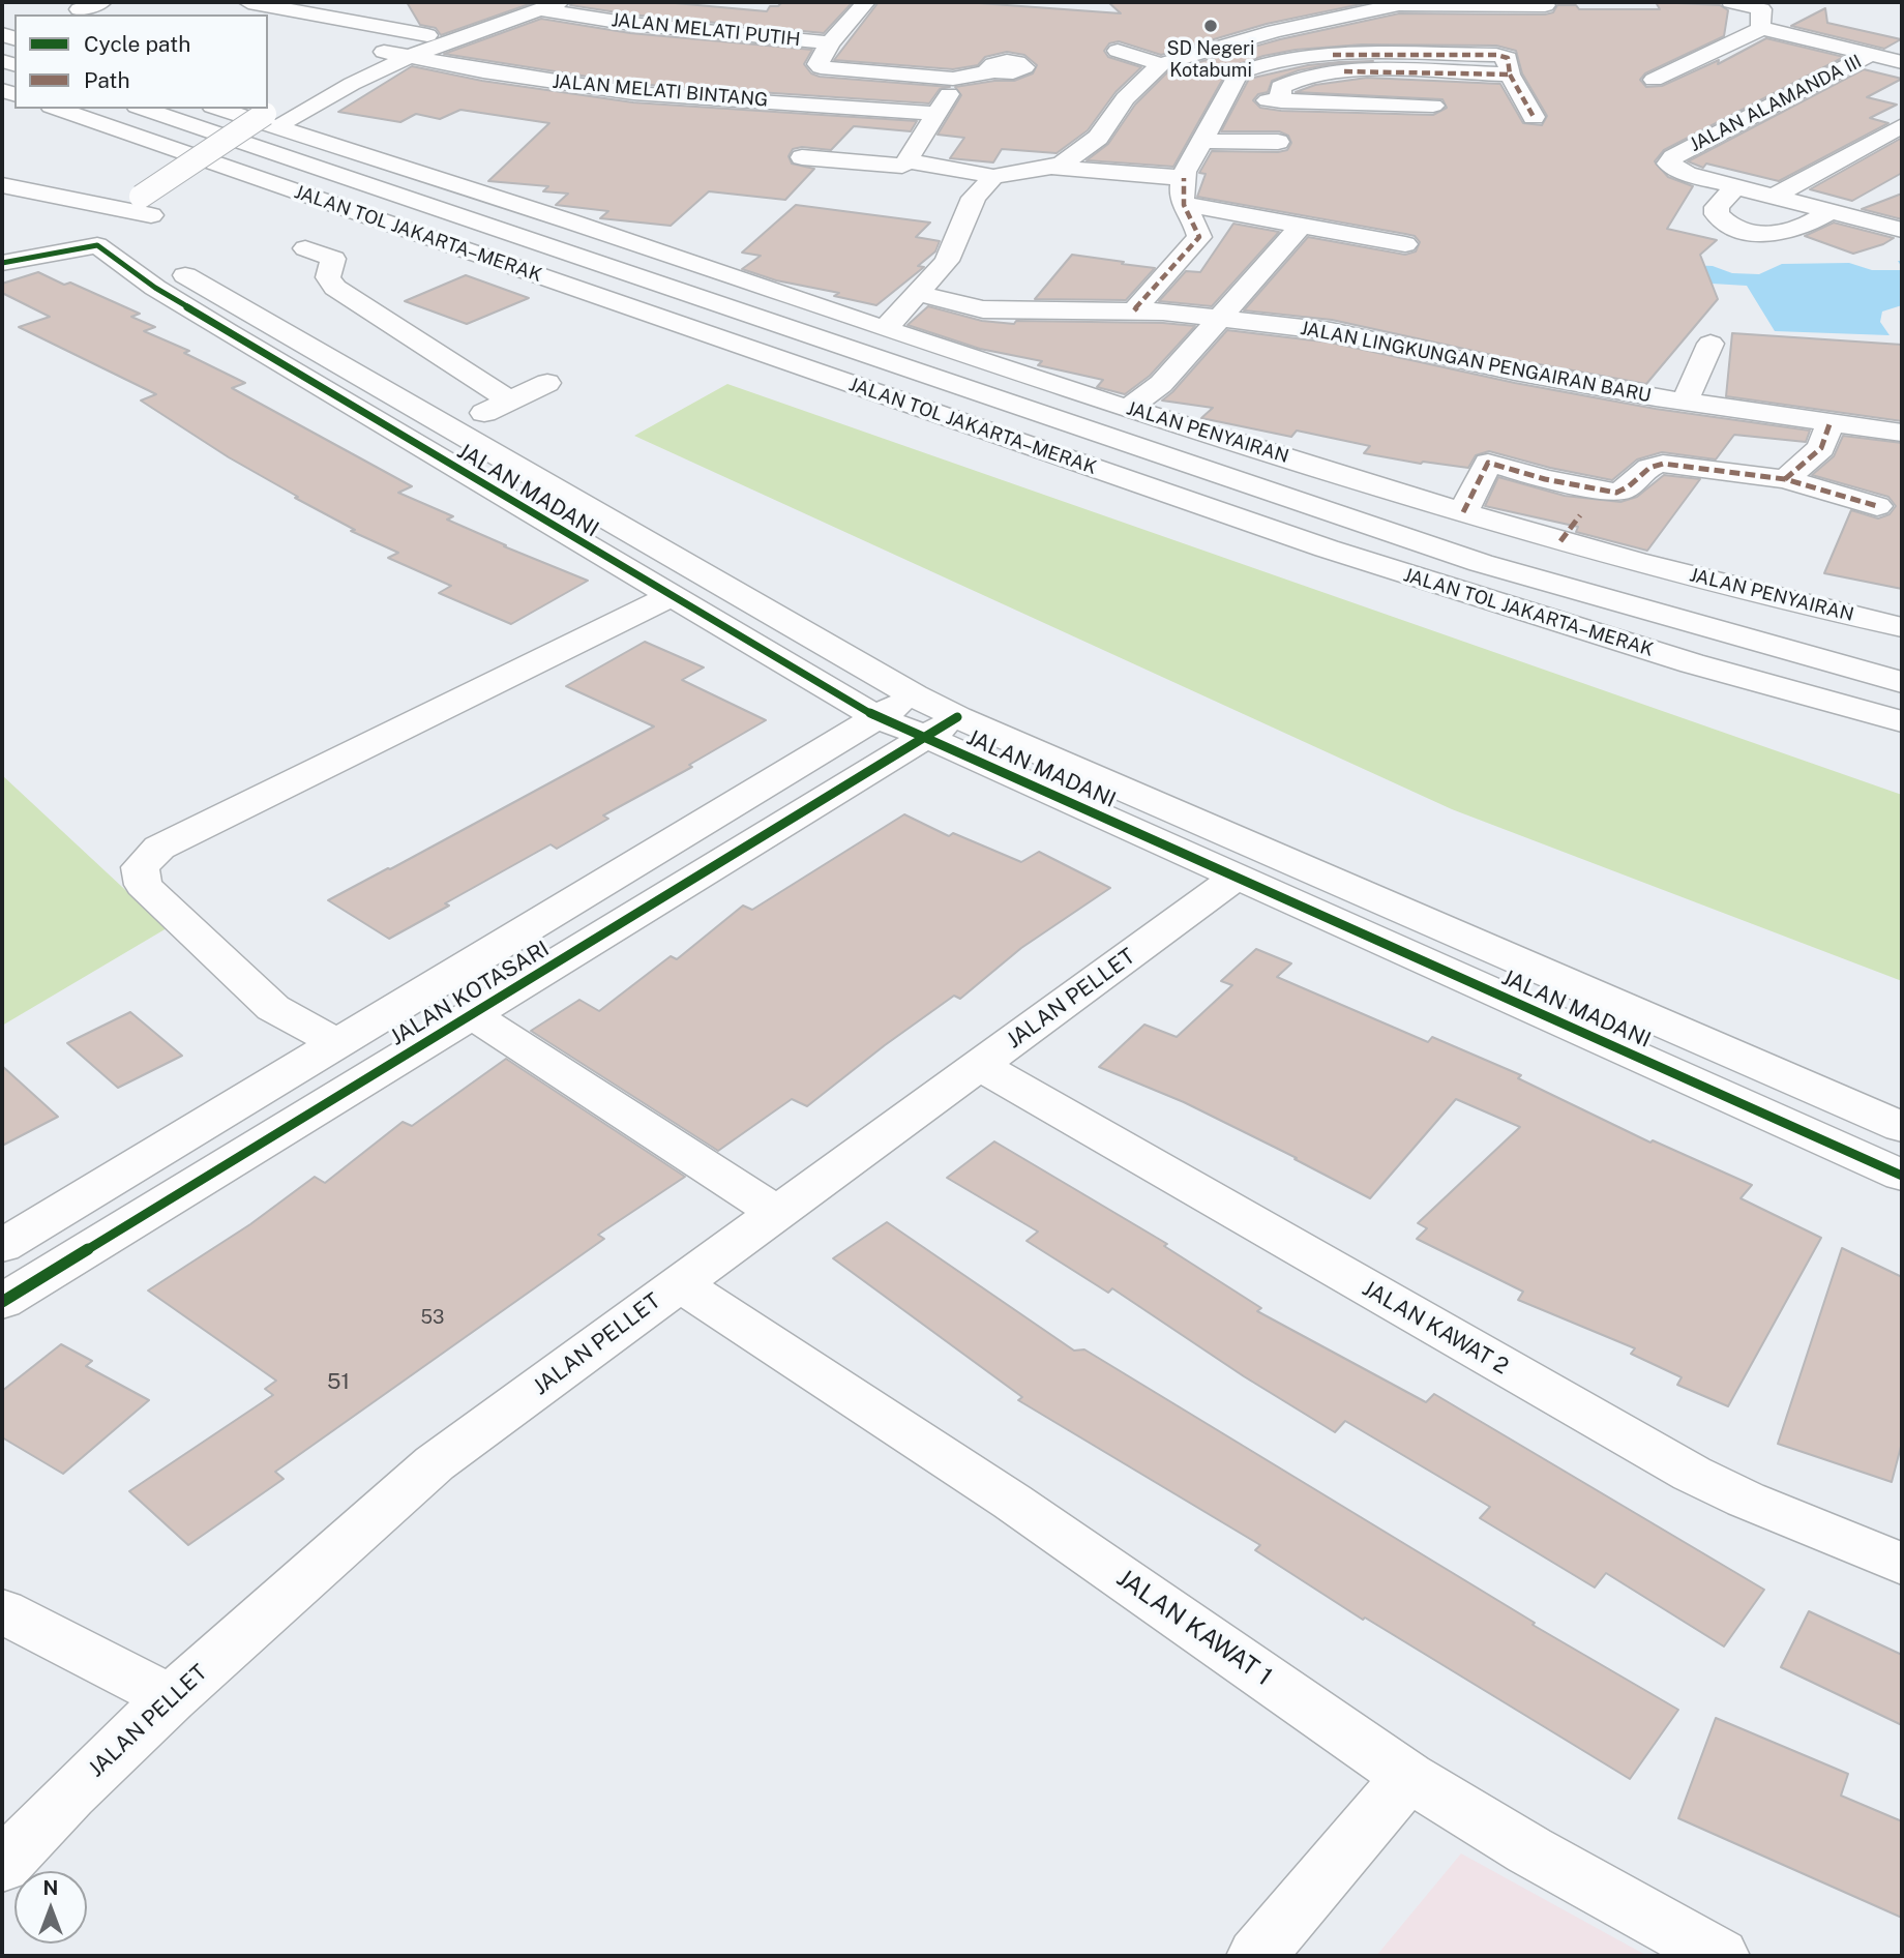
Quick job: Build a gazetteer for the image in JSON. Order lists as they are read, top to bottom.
{
  "streets": {
    "main road": [
      "JALAN MELATI PUTIH",
      "JALAN MELATI BINTANG",
      "JALAN ALAMANDA III",
      "JALAN TOL JAKARTA–MERAK",
      "JALAN LINGKUNGAN PENGAIRAN BARU",
      "JALAN PENYAIRAN",
      "JALAN MADANI",
      "JALAN KOTASARI",
      "JALAN PELLET",
      "JALAN KAWAT 2",
      "JALAN KAWAT 1"
    ]
  },
  "crossings": [
    ["JALAN MADANI", "JALAN KOTASARI"],
    ["JALAN MADANI", "JALAN PELLET"],
    ["JALAN PELLET", "JALAN KAWAT 2"],
    ["JALAN PELLET", "JALAN KAWAT 1"]
  ],
  "places": ["SD Negeri Kotabumi"],
  "house_numbers": ["53", "51"],
  "legend": ["Cycle path", "Path"],
  "north": "top"
}
